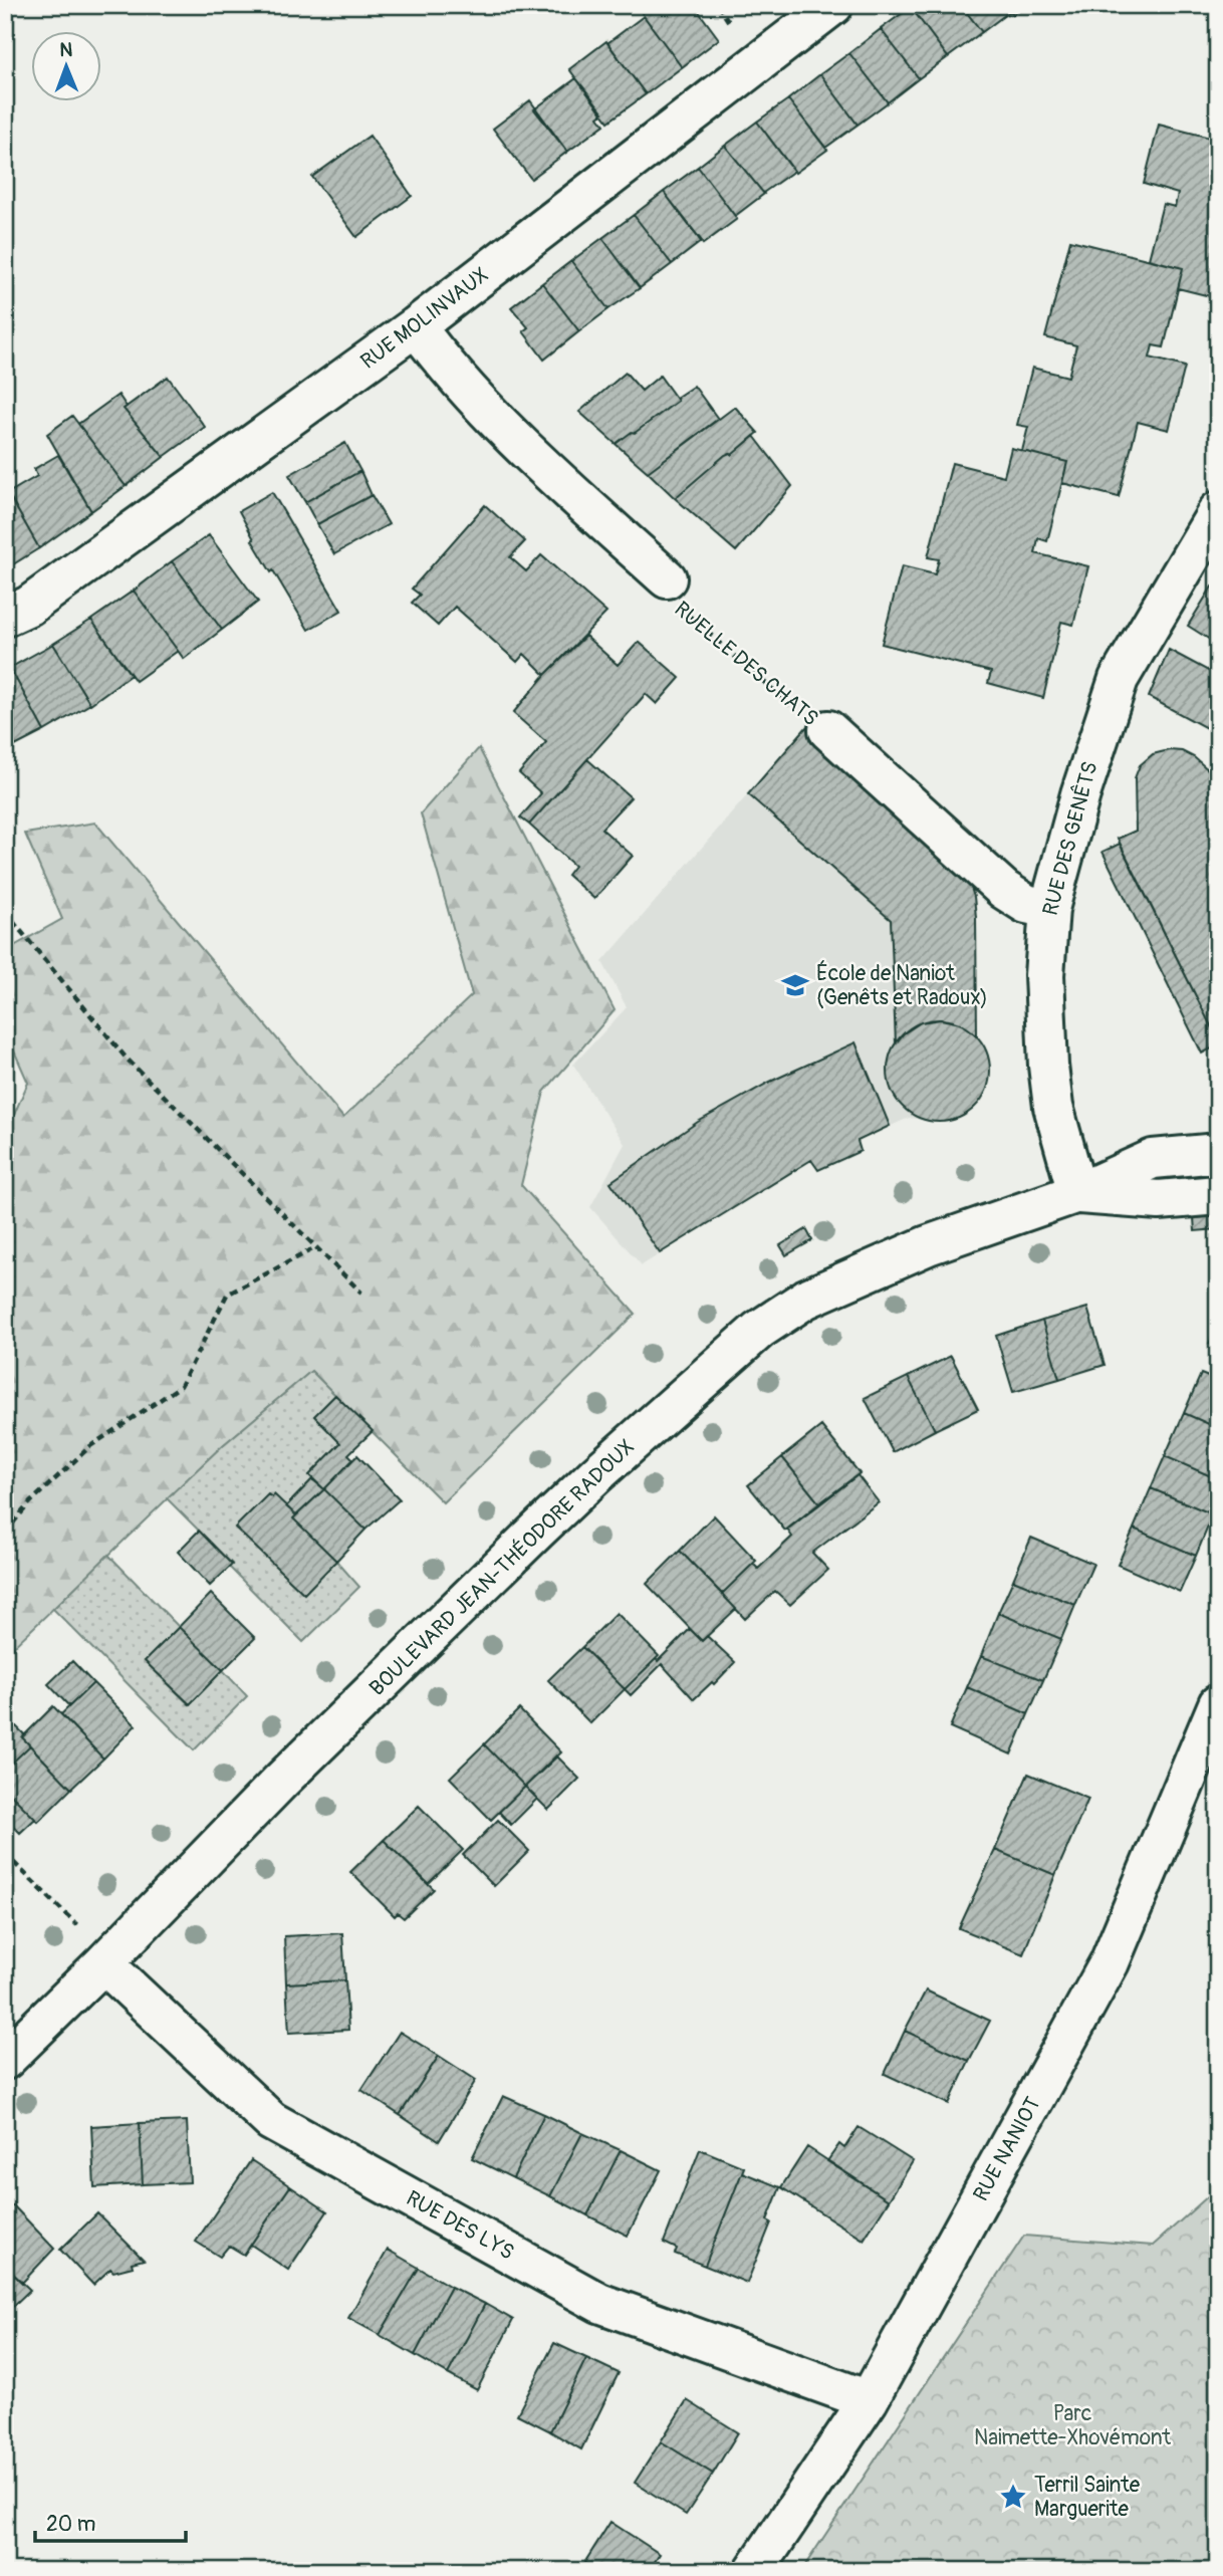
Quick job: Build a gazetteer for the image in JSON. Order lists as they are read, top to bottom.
{
  "streets": {
    "street": [
      "RUE MOLINVAUX",
      "RUELLE DES CHATS",
      "RUE DES GENÊTS",
      "BOULEVARD JEAN-THÉODORE RADOUX",
      "RUE NANIOT",
      "RUE DES LYS"
    ]
  },
  "crossings": [
    ["RUE MOLINVAUX", "RUELLE DES CHATS"],
    ["RUELLE DES CHATS", "RUE DES GENÊTS"],
    ["RUE DES GENÊTS", "BOULEVARD JEAN-THÉODORE RADOUX"],
    ["BOULEVARD JEAN-THÉODORE RADOUX", "RUE DES LYS"],
    ["RUE NANIOT", "RUE DES LYS"]
  ],
  "parks": ["Parc Naimette-Xhovémont"],
  "places": {
    "school or university": ["École de Naniot (Genêts et Radoux)"],
    "place": ["Terril Sainte Marguerite"]
  },
  "scale_bar": "20 m",
  "north": "top"
}
